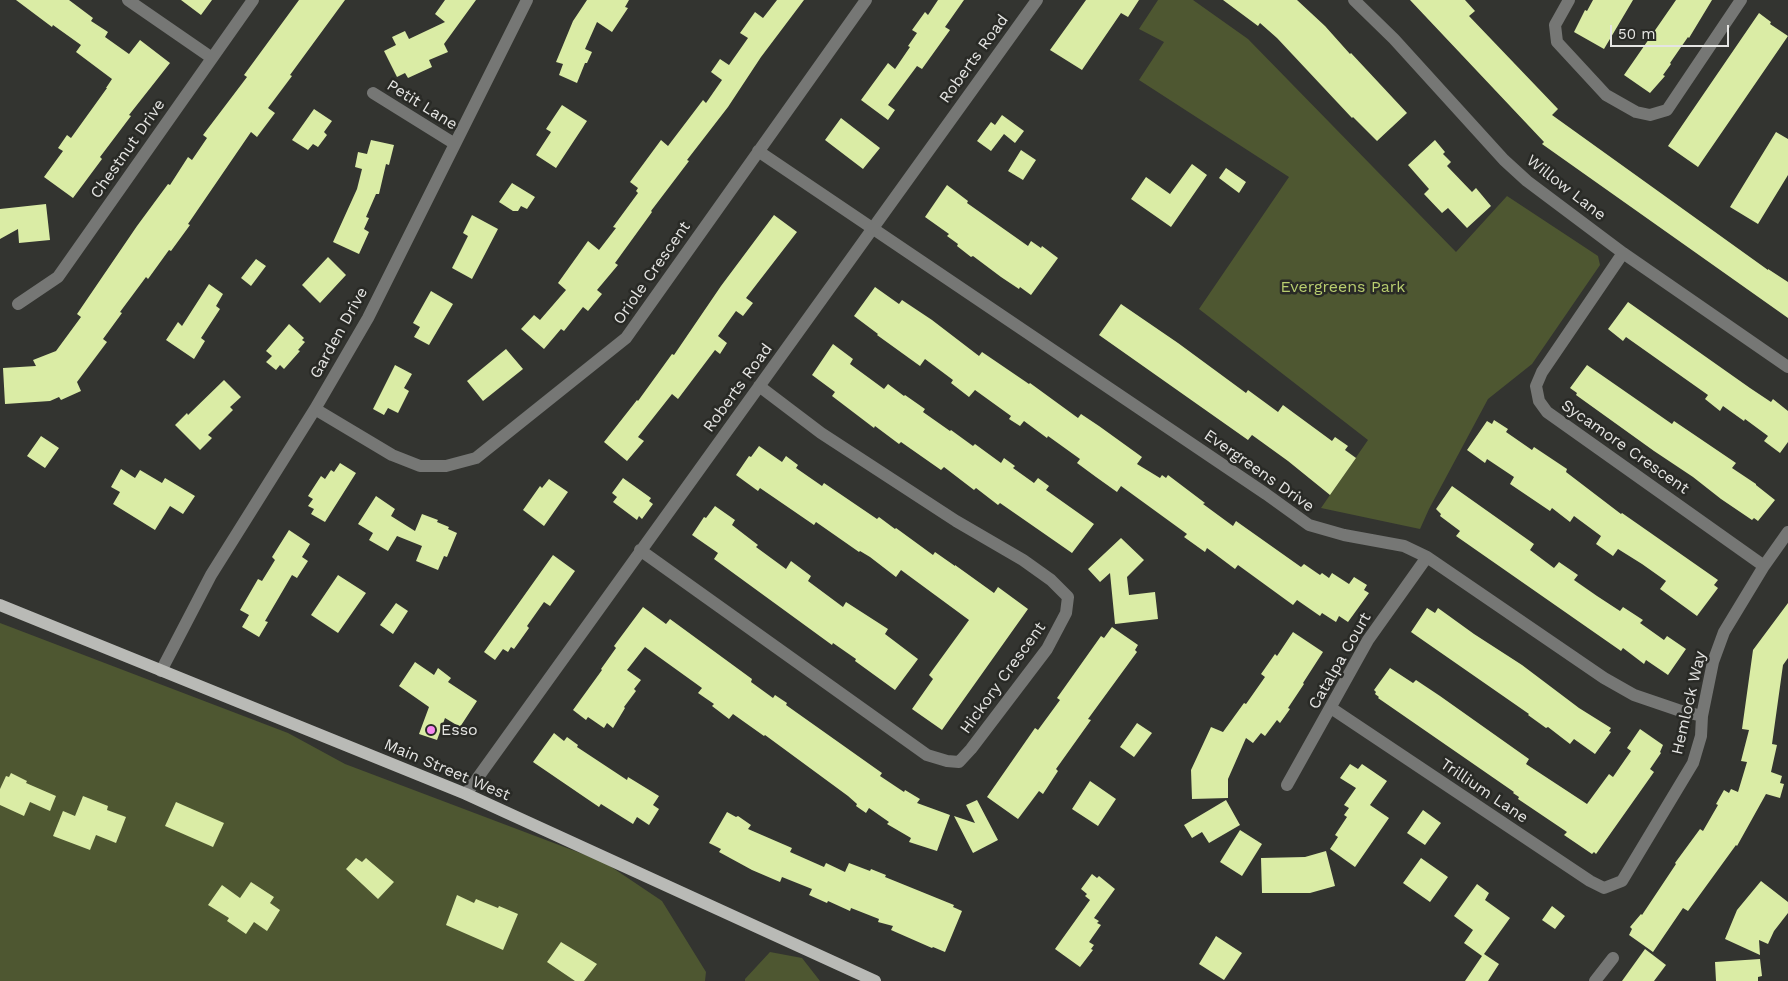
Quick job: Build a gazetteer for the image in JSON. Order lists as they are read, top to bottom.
{
  "streets": {
    "main road": ["Main Street West"],
    "street": [
      "Roberts Road",
      "Petit Lane",
      "Chestnut Drive",
      "Willow Lane",
      "Oriole Crescent",
      "Garden Drive",
      "Sycamore Crescent",
      "Evergreens Drive",
      "Catalpa Court",
      "Hickory Crescent",
      "Hemlock Way",
      "Trillium Lane"
    ]
  },
  "crossings": [
    ["Roberts Road", "Evergreens Drive"],
    ["Roberts Road", "Hickory Crescent"],
    ["Roberts Road", "Main Street West"],
    ["Petit Lane", "Garden Drive"],
    ["Willow Lane", "Sycamore Crescent"],
    ["Oriole Crescent", "Garden Drive"],
    ["Oriole Crescent", "Evergreens Drive"],
    ["Garden Drive", "Main Street West"],
    ["Sycamore Crescent", "Hemlock Way"],
    ["Evergreens Drive", "Catalpa Court"],
    ["Evergreens Drive", "Hemlock Way"],
    ["Catalpa Court", "Trillium Lane"],
    ["Hemlock Way", "Trillium Lane"]
  ],
  "parks": ["Evergreens Park"],
  "places": ["Esso"],
  "scale_bar": "50 m"
}
